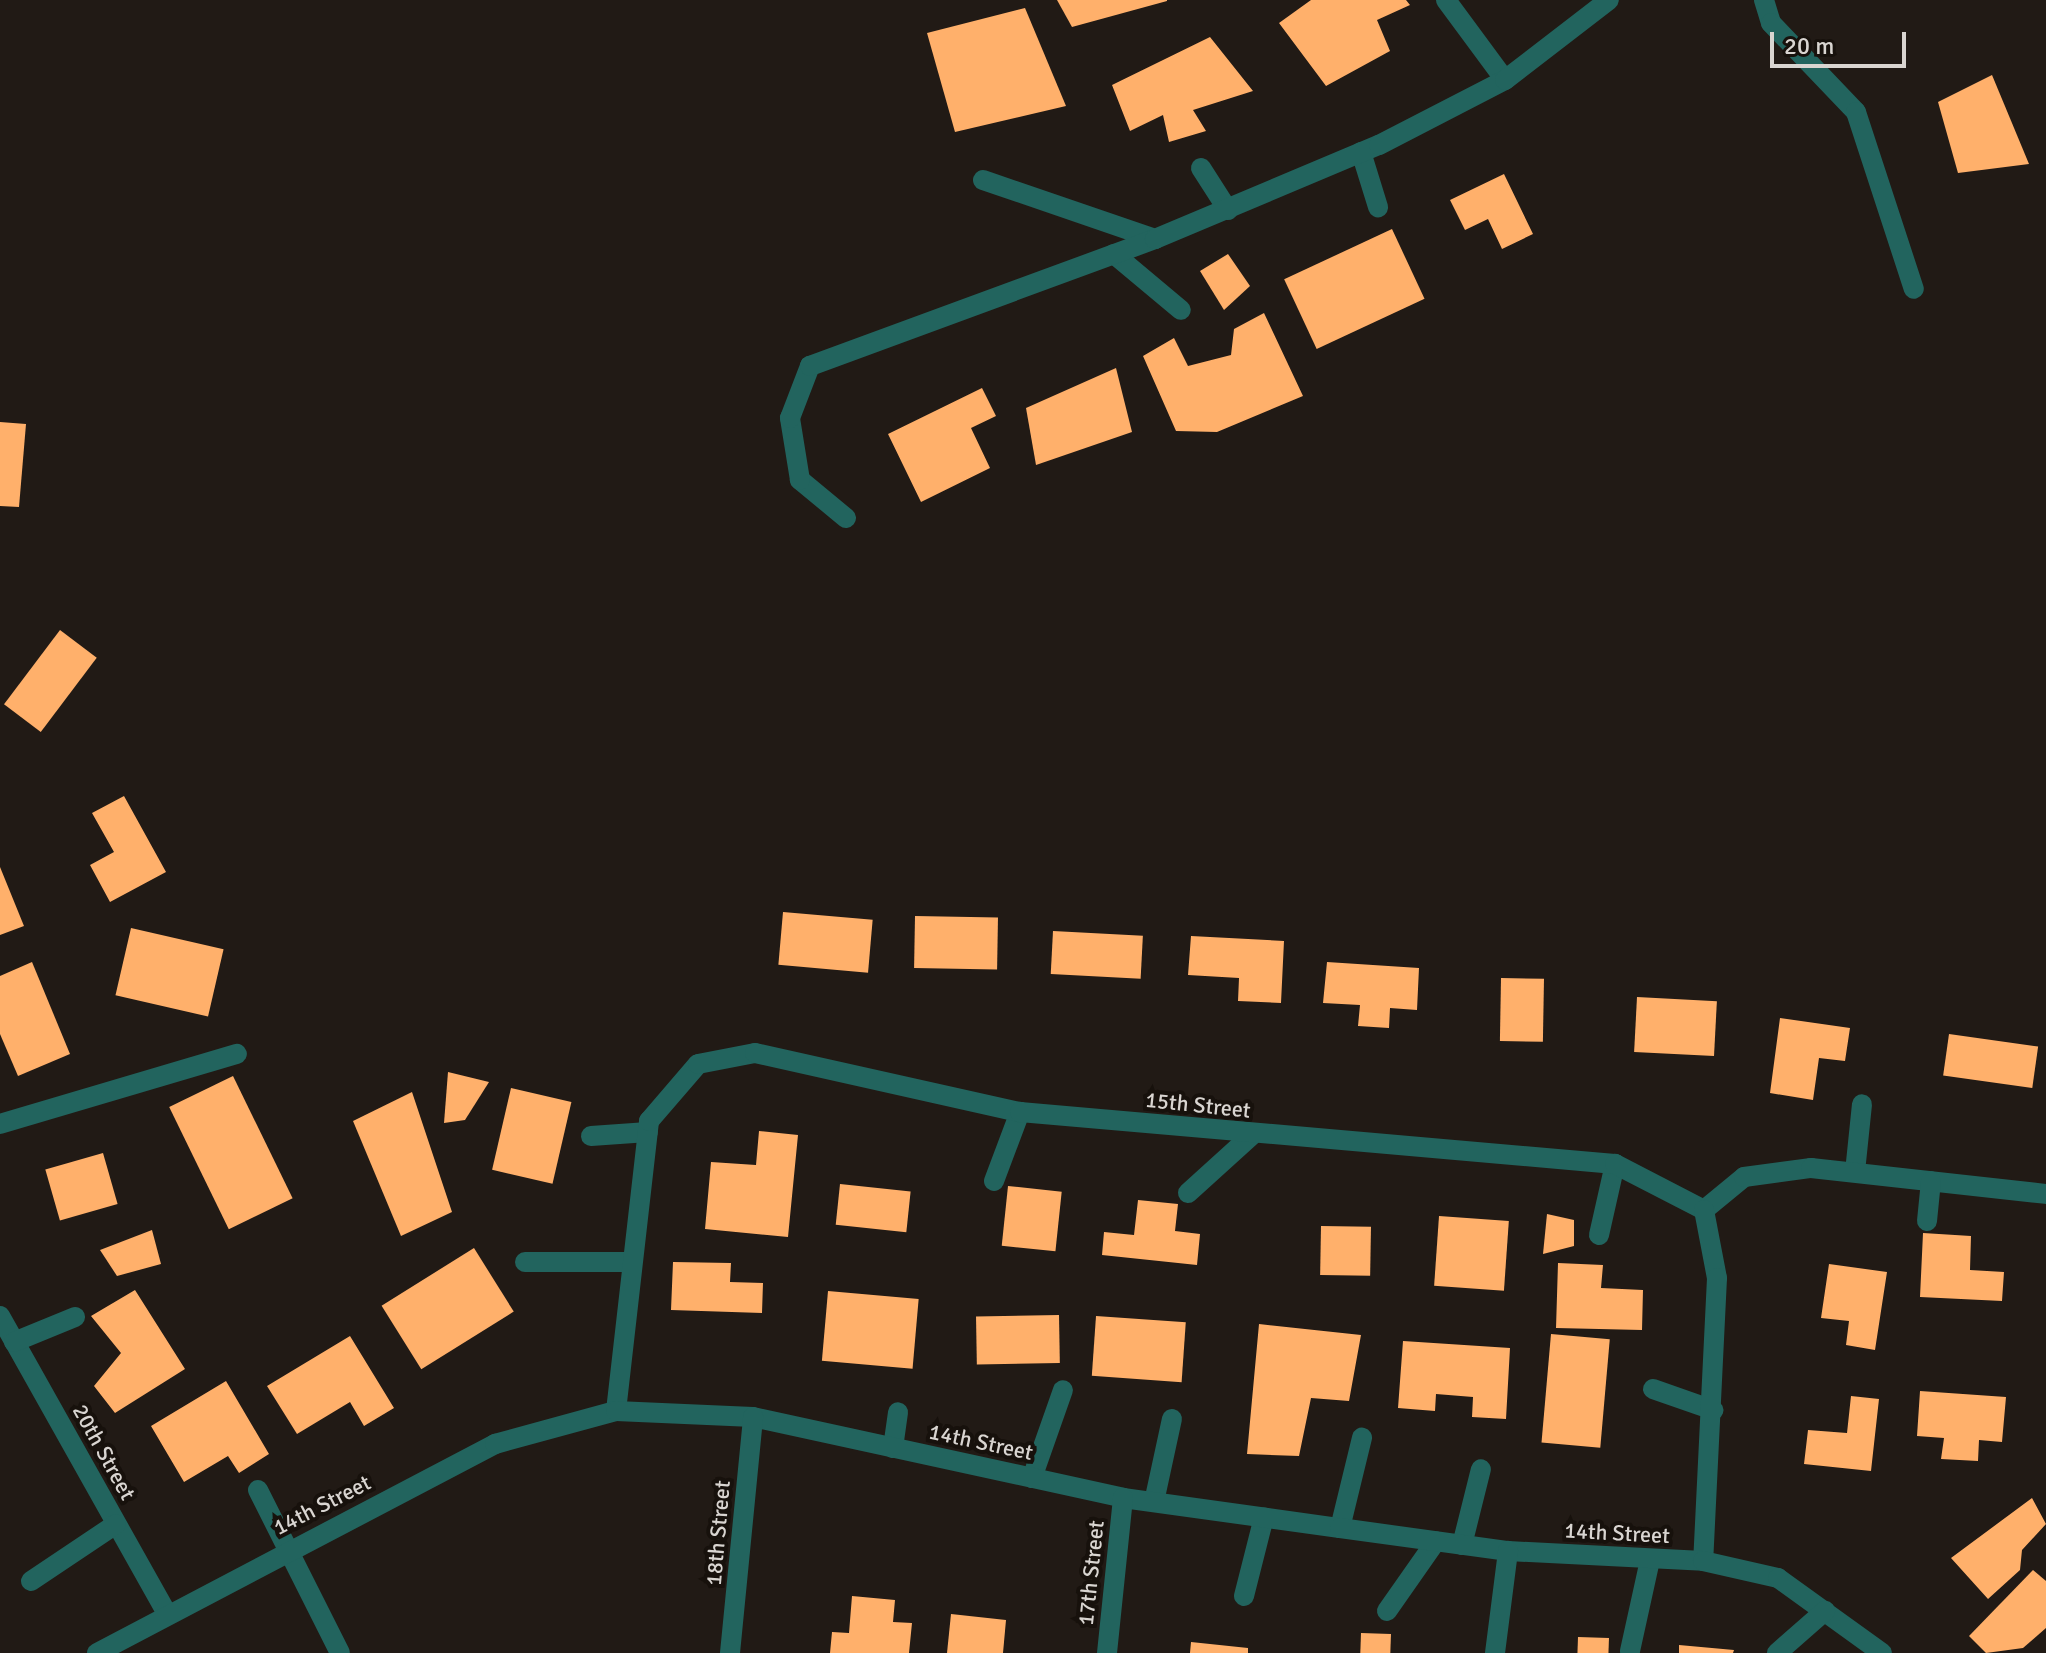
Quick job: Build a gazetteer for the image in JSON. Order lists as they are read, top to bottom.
{
  "streets": {
    "street": [
      "15th Street",
      "14th Street",
      "20th Street",
      "18th Street",
      "17th Street"
    ]
  },
  "crossings": [
    ["15th Street", "14th Street"],
    ["14th Street", "20th Street"],
    ["14th Street", "18th Street"],
    ["14th Street", "17th Street"]
  ],
  "scale_bar": "20 m"
}
